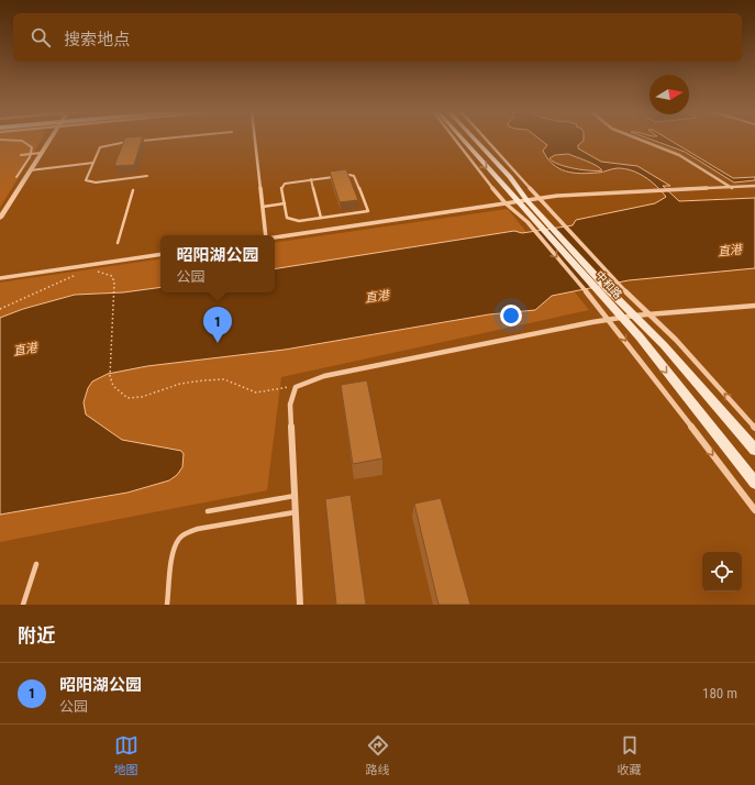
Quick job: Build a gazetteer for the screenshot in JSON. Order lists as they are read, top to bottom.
{
  "streets": {
    "main road": ["中和路"]
  },
  "water": ["直港"],
  "north": "right",
  "page": {
    "search": "搜索地点",
    "popup": ["昭阳湖公园", "公园"],
    "pins": "1",
    "heading": "附近",
    "list": [
      {
        "mark": "1",
        "name": "昭阳湖公园",
        "note": "公园",
        "value": "180 m"
      }
    ],
    "nav": ["地图", "路线", "收藏"]
  }
}
